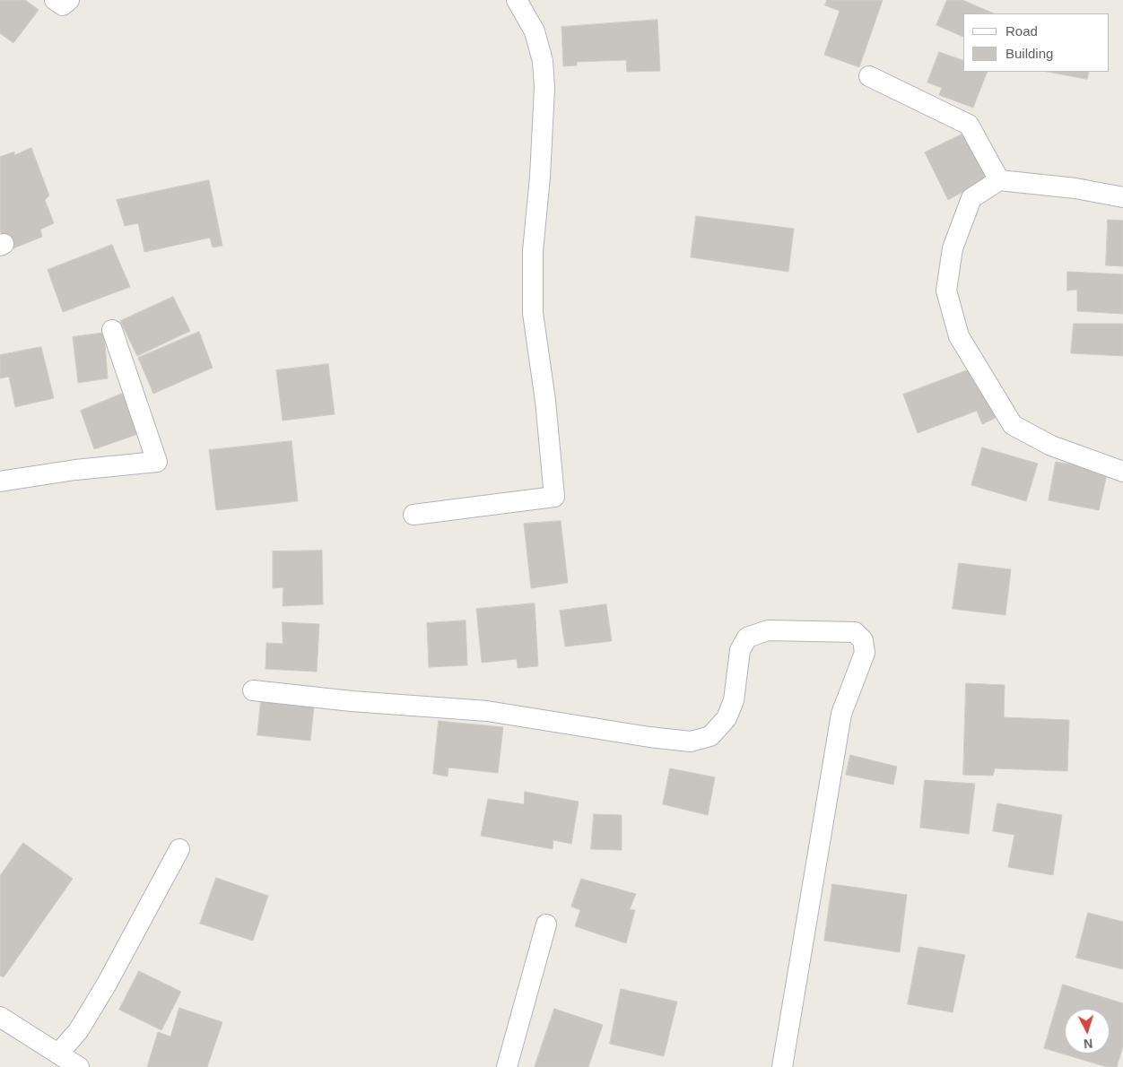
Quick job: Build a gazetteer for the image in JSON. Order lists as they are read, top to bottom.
{
  "legend": ["Road", "Building"],
  "north": "bottom"
}
